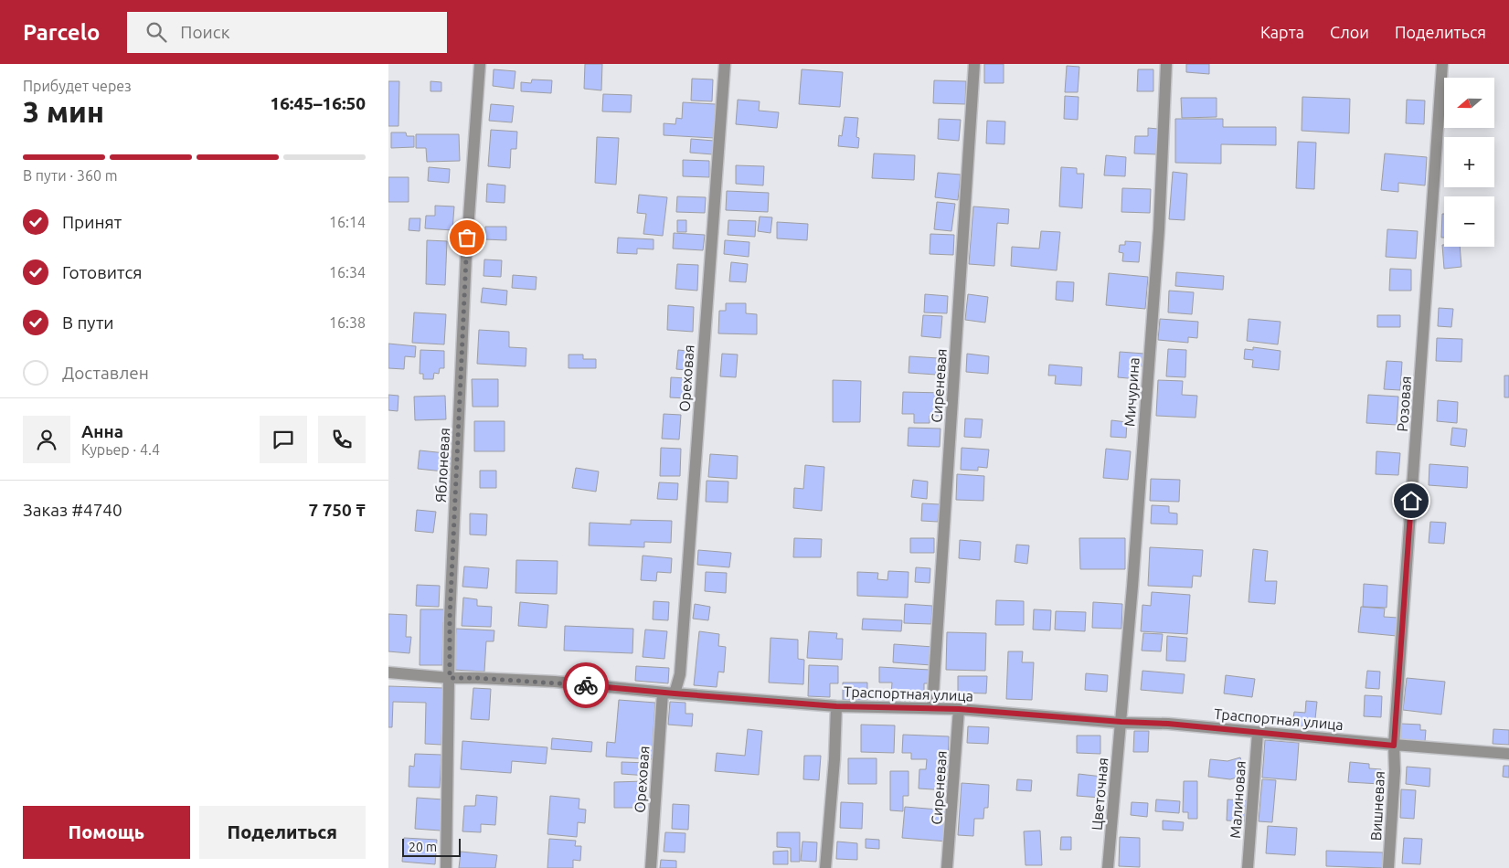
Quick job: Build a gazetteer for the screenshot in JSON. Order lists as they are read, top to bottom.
{
  "streets": {
    "street": [
      "Ореховая",
      "Сиреневая",
      "Мичурина",
      "Розовая",
      "Яблоневая",
      "Траспортная улица",
      "Цветочная",
      "Малиновая",
      "Вишневая"
    ]
  },
  "crossings": [
    ["Ореховая", "Траспортная улица"],
    ["Сиреневая", "Траспортная улица"],
    ["Мичурина", "Траспортная улица"],
    ["Мичурина", "Цветочная"],
    ["Розовая", "Траспортная улица"],
    ["Розовая", "Вишневая"],
    ["Яблоневая", "Траспортная улица"],
    ["Траспортная улица", "Цветочная"],
    ["Траспортная улица", "Малиновая"],
    ["Траспортная улица", "Вишневая"]
  ],
  "scale_bar": "20 m",
  "north": "left",
  "page": {
    "header": "Parcelo",
    "search": "Поиск",
    "nav": ["Карта", "Слои", "Поделиться"],
    "heading": ["3 мин", "Прибудет через", "16:45–16:50"],
    "panel": [
      "Анна",
      "Курьер · 4.4",
      "Заказ #4740",
      "7 750 ₸"
    ],
    "map_buttons": ["+", "−"],
    "bar": "В пути · 360 m",
    "list": [
      ["Принят", "16:14"],
      ["Готовится", "16:34"],
      ["В пути", "16:38"],
      "Доставлен"
    ],
    "buttons": ["Помощь", "Поделиться"],
    "scale": "20 m"
  }
}
